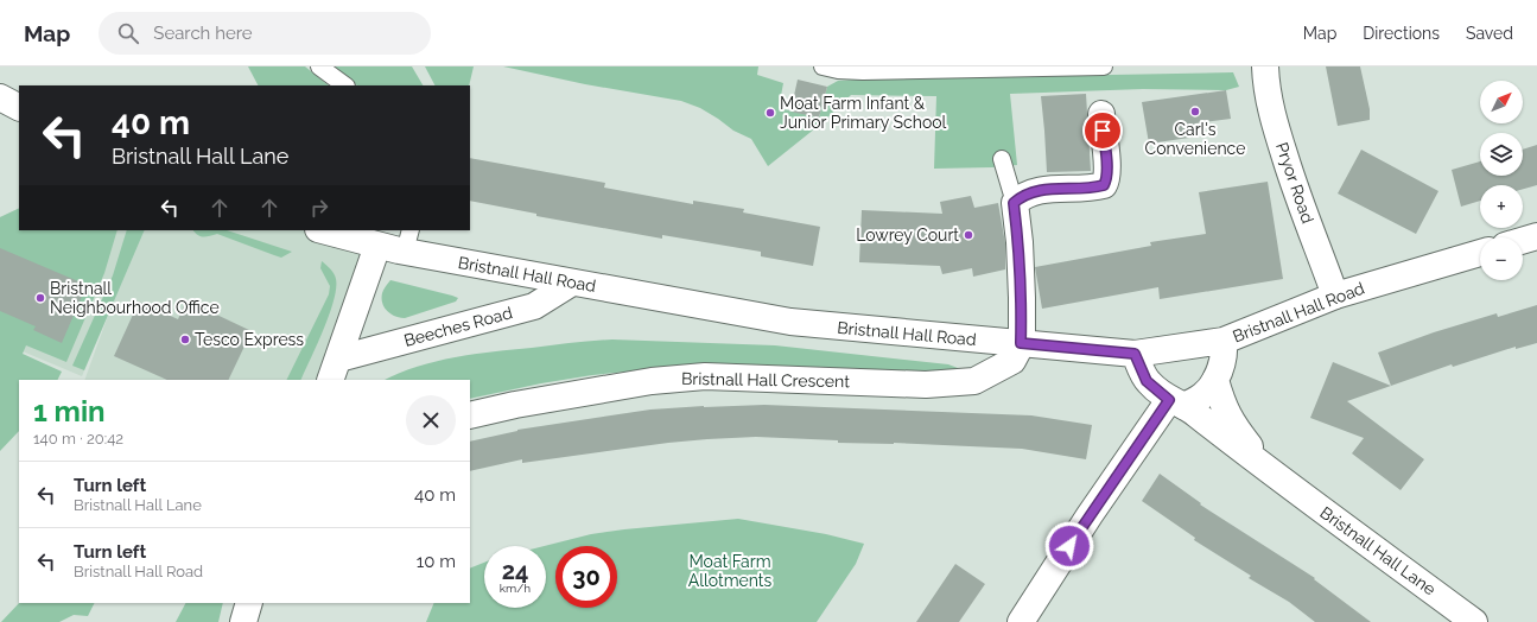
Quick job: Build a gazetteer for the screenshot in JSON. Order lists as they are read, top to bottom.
{
  "streets": {
    "street": [
      "Pryor Road",
      "Bristnall Hall Road",
      "Beeches Road",
      "Bristnall Hall Crescent",
      "Bristnall Hall Lane"
    ]
  },
  "crossings": [
    ["Pryor Road", "Bristnall Hall Road"],
    ["Bristnall Hall Road", "Beeches Road"],
    ["Bristnall Hall Road", "Bristnall Hall Crescent"],
    ["Bristnall Hall Road", "Bristnall Hall Lane"]
  ],
  "parks": ["Moat Farm Allotments"],
  "places": [
    "Carl's Convenience",
    "Moat Farm Infant & Junior Primary School",
    "Lowrey Court",
    "Bristnall Neighbourhood Office",
    "Tesco Express"
  ],
  "north": "top right",
  "page": {
    "header": "Map",
    "search": "Search here",
    "nav": ["Map", "Directions", "Saved"],
    "map_buttons": ["+", "−"],
    "turn": ["40 m", "Bristnall Hall Lane"],
    "heading": ["1 min", "140 m · 20:42"],
    "list": [
      {
        "name": "Turn left",
        "note": "Bristnall Hall Lane",
        "value": "40 m"
      },
      {
        "name": "Turn left",
        "note": "Bristnall Hall Road",
        "value": "10 m"
      }
    ],
    "speed": "24 km/h",
    "limit": "30"
  }
}
